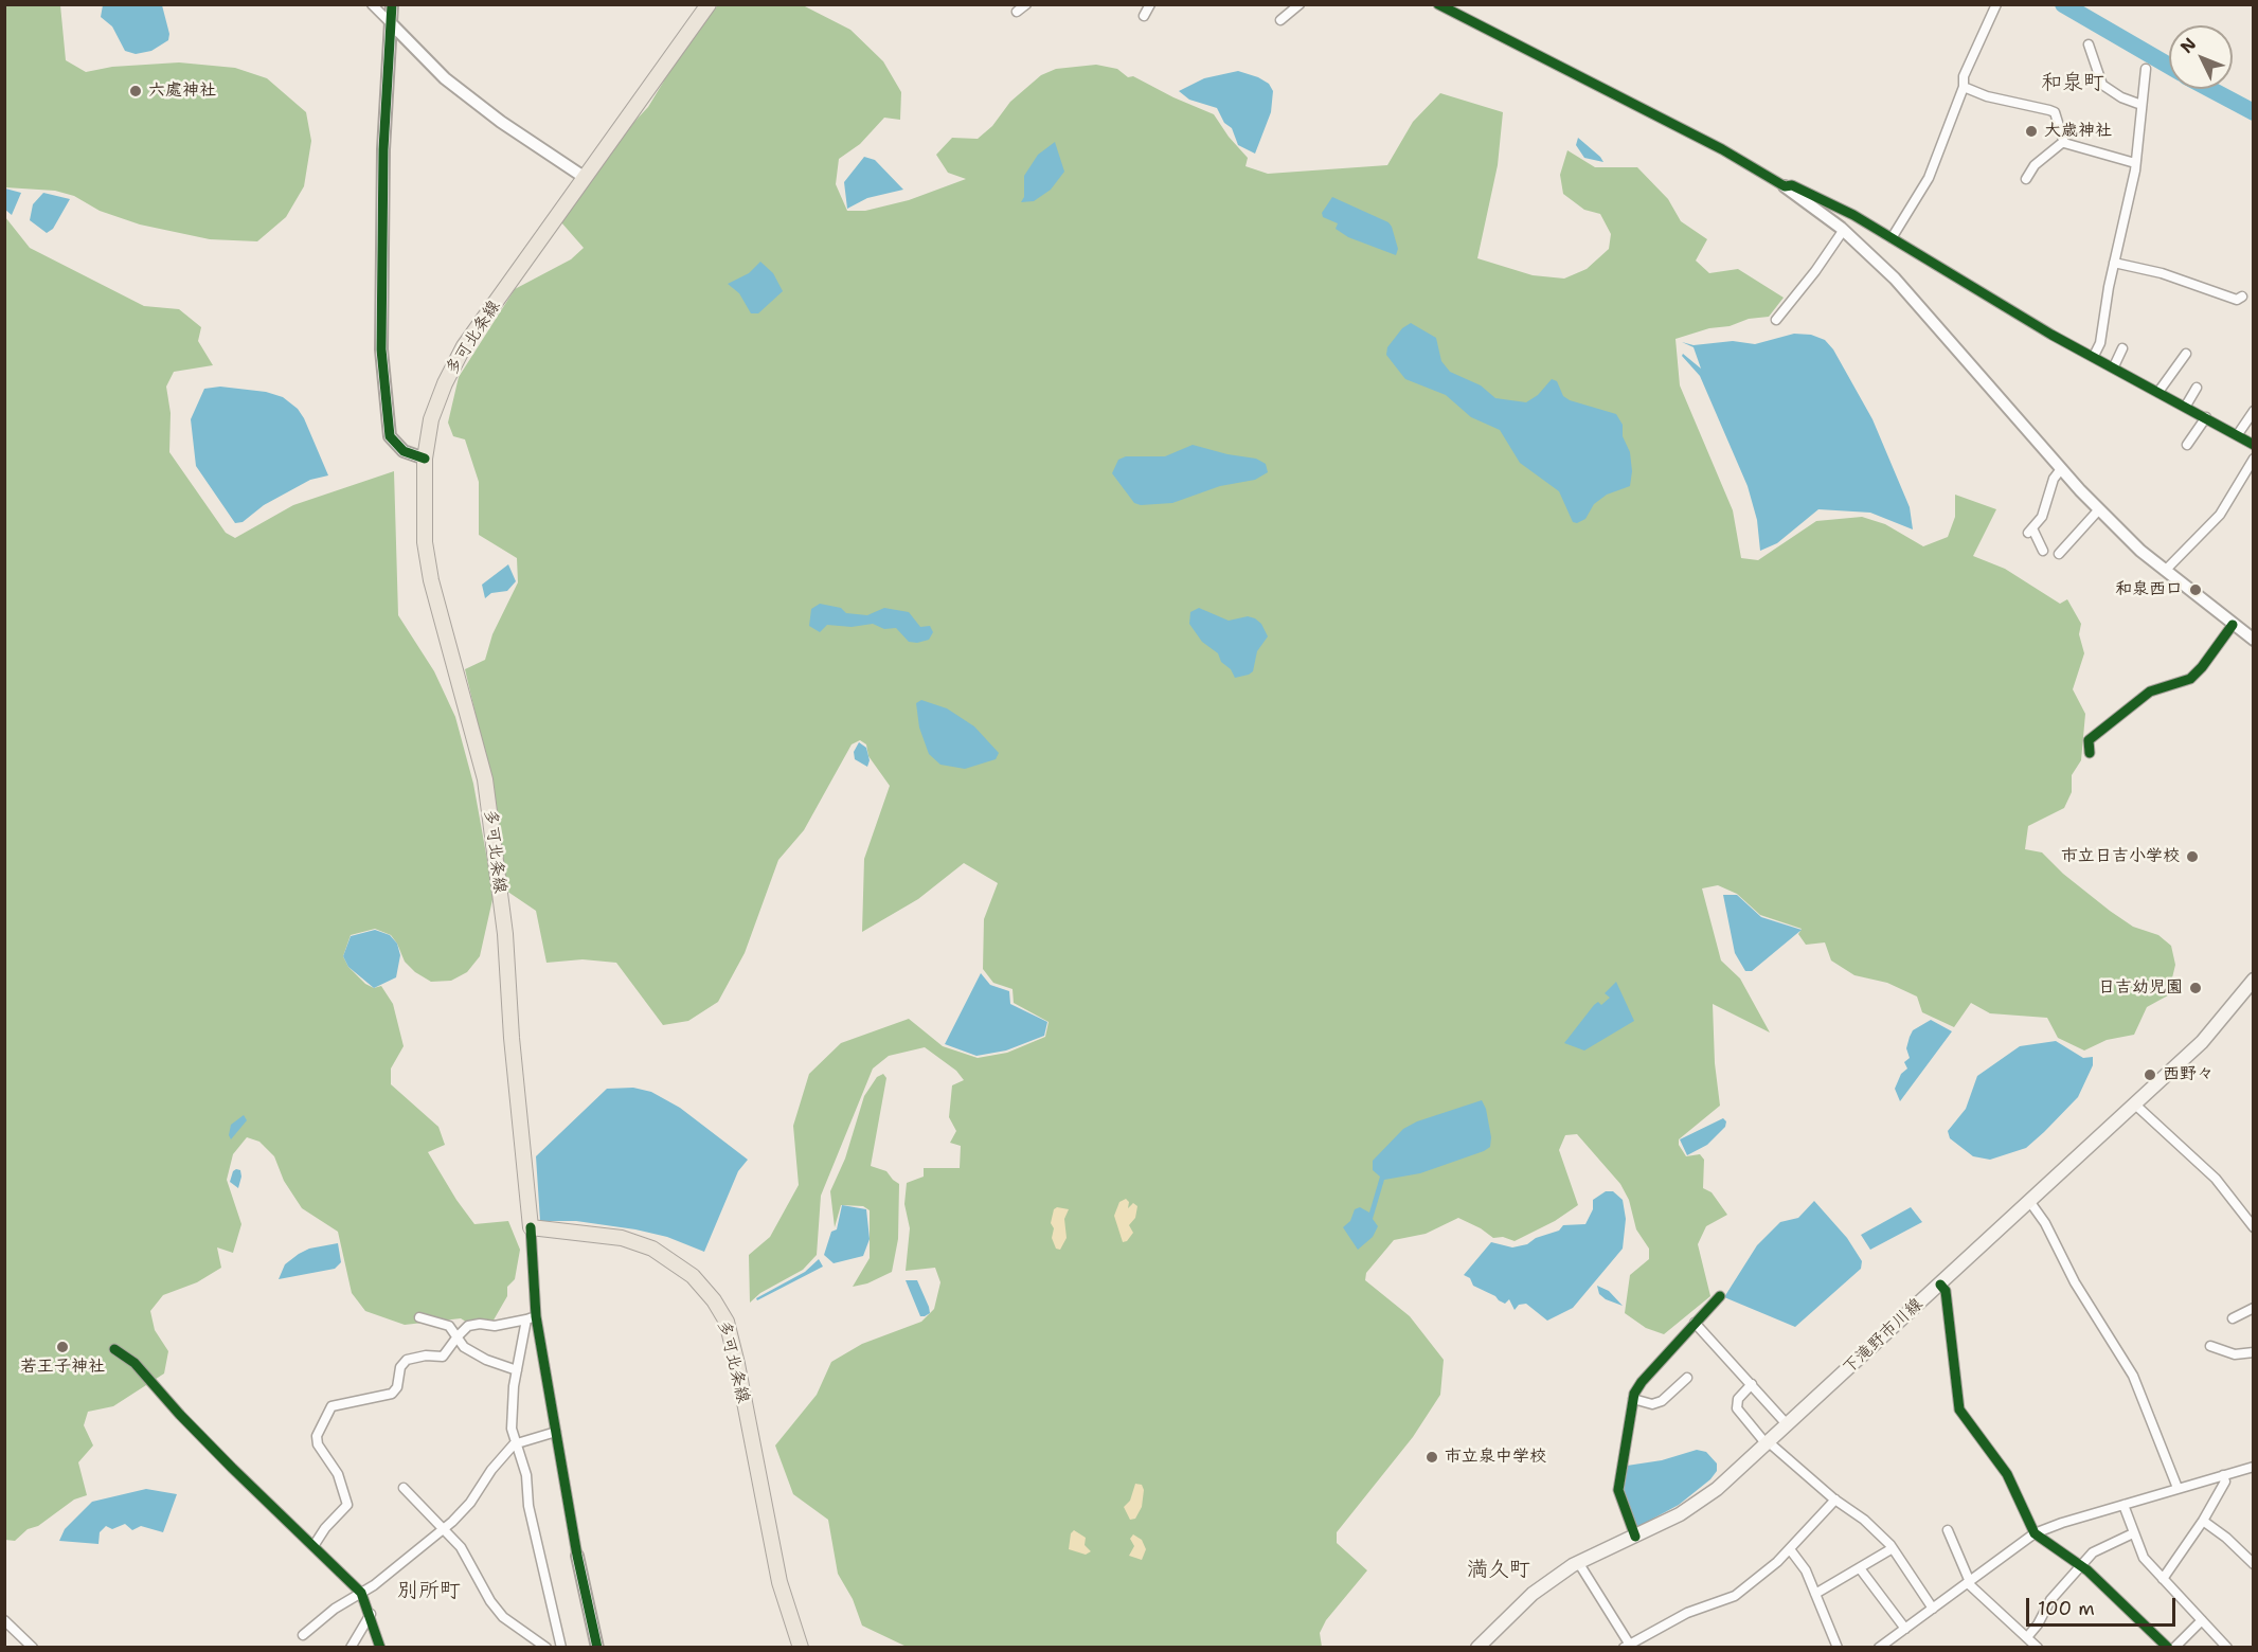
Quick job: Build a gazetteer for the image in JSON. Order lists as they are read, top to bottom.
{
  "streets": {
    "main road": ["多可北条線", "下滝野市川線"]
  },
  "districts": ["和泉町", "満久町", "別所町"],
  "places": [
    "六處神社",
    "大歳神社",
    "和泉西口",
    "市立日吉小学校",
    "日吉幼児園",
    "西野々",
    "若王子神社",
    "市立泉中学校"
  ],
  "scale_bar": "100 m",
  "north": "top left"
}
